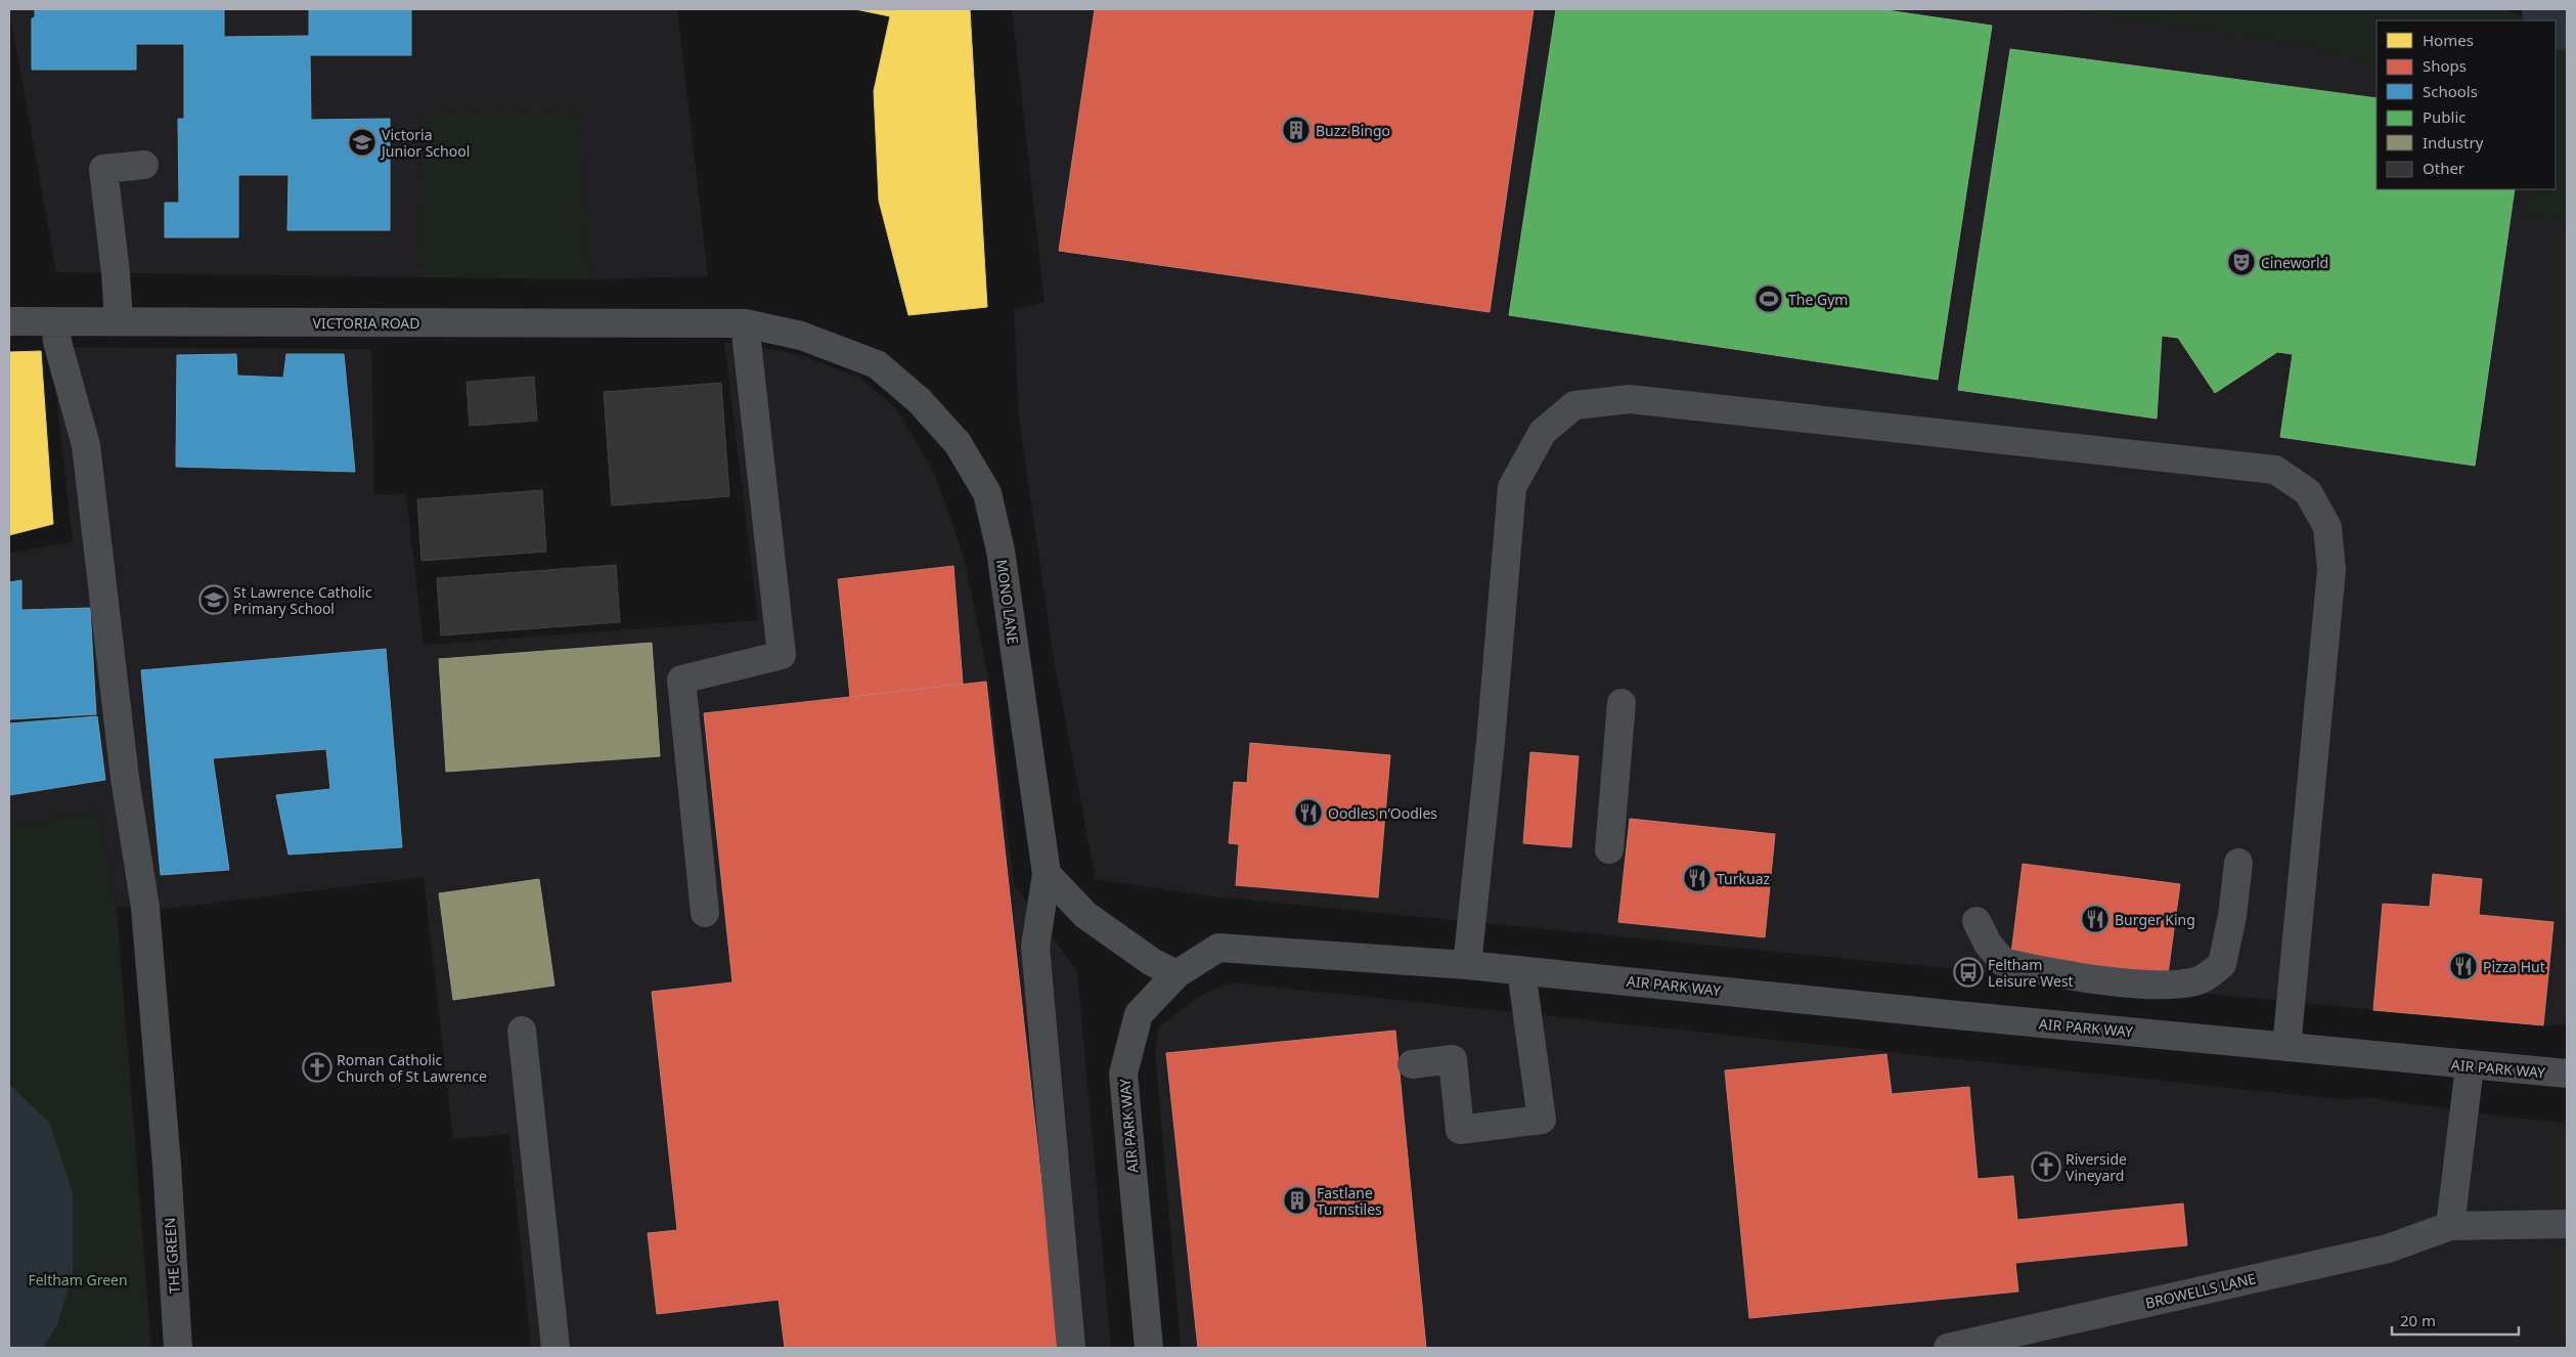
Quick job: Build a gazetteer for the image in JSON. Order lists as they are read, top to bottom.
{
  "streets": {
    "street": [
      "VICTORIA ROAD",
      "MONO LANE",
      "AIR PARK WAY",
      "THE GREEN",
      "BROWELLS LANE"
    ]
  },
  "crossings": [
    ["VICTORIA ROAD", "MONO LANE"],
    ["VICTORIA ROAD", "THE GREEN"]
  ],
  "parks": ["Feltham Green"],
  "places": {
    "building": ["Buzz Bingo", "Fastlane Turnstiles"],
    "school or university": ["Victoria Junior School", "St Lawrence Catholic Primary School"],
    "theatre": ["Cineworld"],
    "sports": ["The Gym"],
    "restaurant": [
      "Oodles n’Oodles",
      "Turkuaz",
      "Burger King",
      "Pizza Hut"
    ],
    "bus stop": ["Feltham Leisure West"],
    "church": ["Roman Catholic Church of St Lawrence", "Riverside Vineyard"]
  },
  "legend": [
    "Homes",
    "Shops",
    "Schools",
    "Public",
    "Industry",
    "Other"
  ],
  "scale_bar": "20 m"
}
